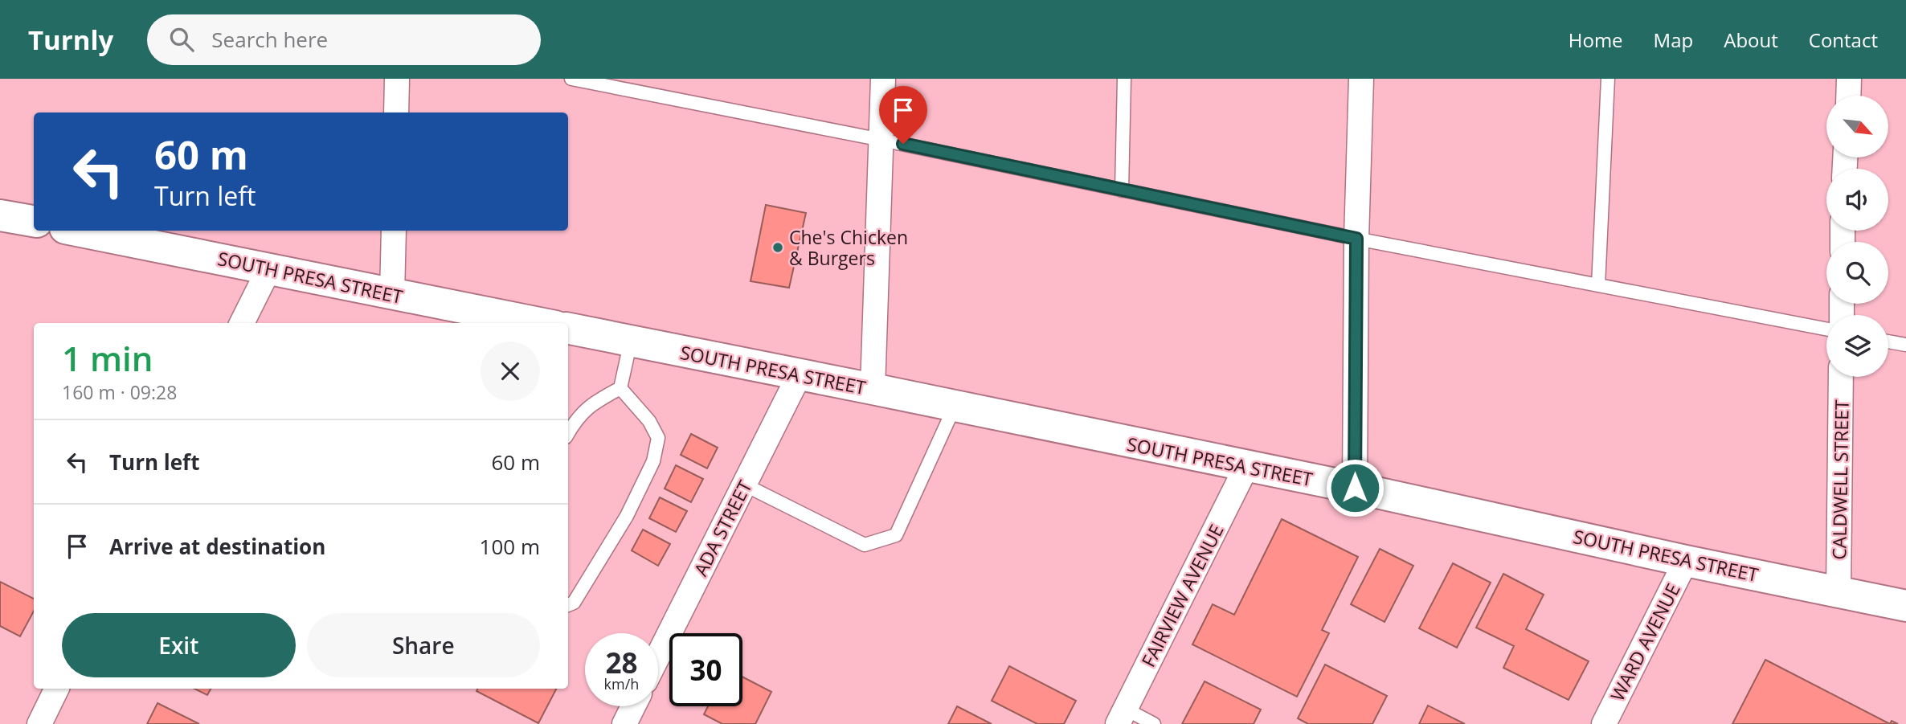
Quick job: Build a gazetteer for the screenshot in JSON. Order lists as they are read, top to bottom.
{
  "streets": {
    "main road": ["SOUTH PRESA STREET"],
    "street": [
      "CALDWELL STREET",
      "ADA STREET",
      "FAIRVIEW AVENUE",
      "WARD AVENUE"
    ]
  },
  "crossings": [
    ["SOUTH PRESA STREET", "CALDWELL STREET"],
    ["SOUTH PRESA STREET", "ADA STREET"],
    ["SOUTH PRESA STREET", "FAIRVIEW AVENUE"],
    ["SOUTH PRESA STREET", "WARD AVENUE"]
  ],
  "places": ["Che's Chicken & Burgers"],
  "north": "bottom right",
  "page": {
    "header": "Turnly",
    "search": "Search here",
    "nav": [
      "Home",
      "Map",
      "About",
      "Contact"
    ],
    "turn": ["60 m", "Turn left"],
    "heading": ["1 min", "160 m · 09:28"],
    "list": [
      {
        "name": "Turn left",
        "value": "60 m"
      },
      {
        "name": "Arrive at destination",
        "value": "100 m"
      }
    ],
    "buttons": ["Exit", "Share"],
    "speed": "28 km/h",
    "limit": "30"
  }
}
